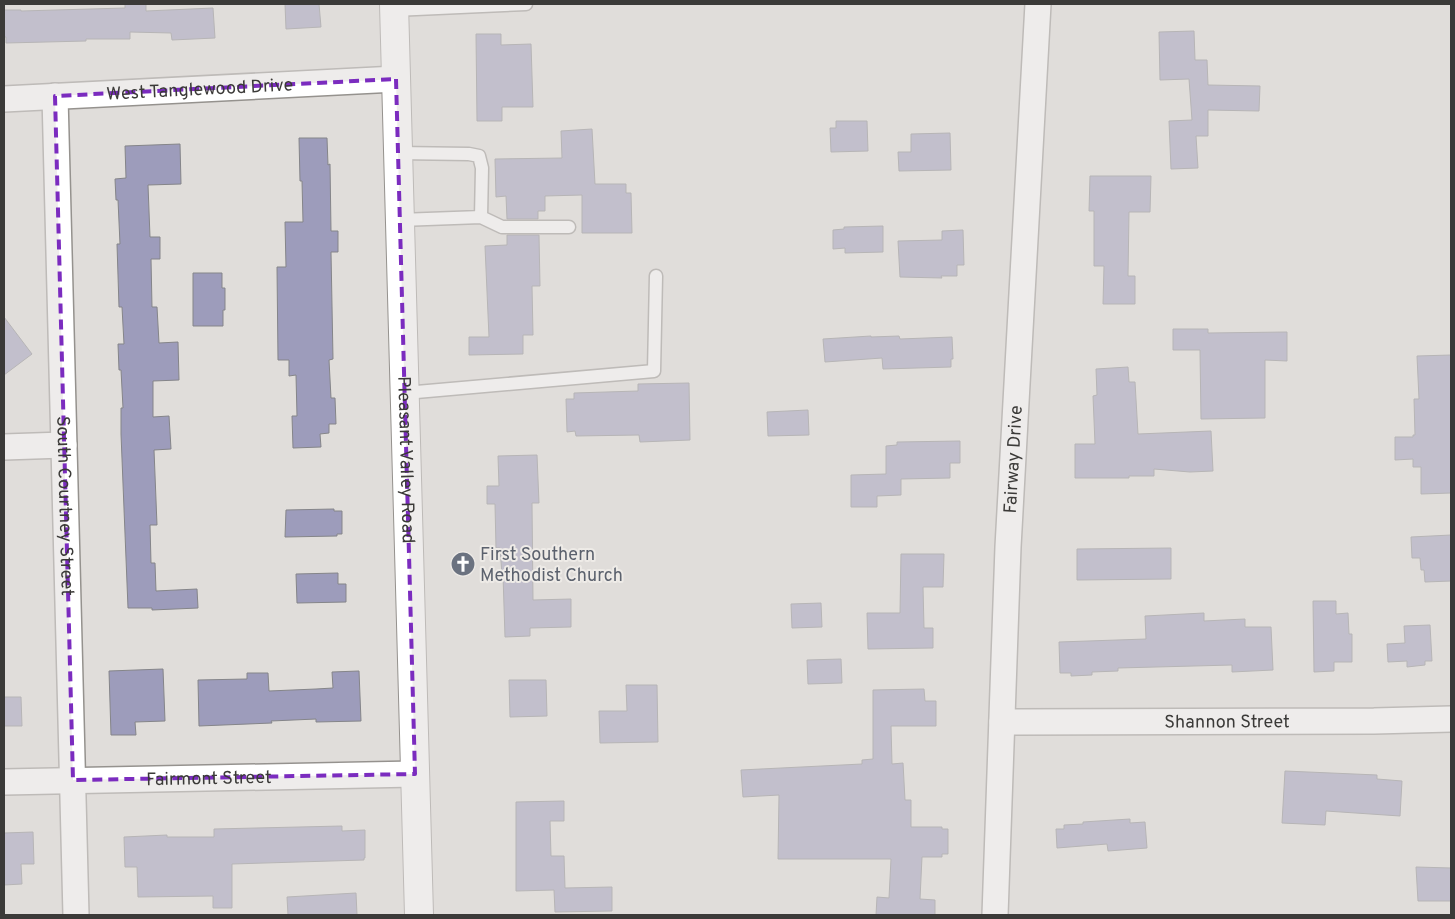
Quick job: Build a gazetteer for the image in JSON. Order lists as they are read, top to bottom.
{
  "streets": {
    "street": [
      "West Tanglewood Drive",
      "Pleasant Valley Road",
      "Fairway Drive",
      "South Courtney Street",
      "Shannon Street",
      "Fairmont Street"
    ]
  },
  "crossings": [
    ["West Tanglewood Drive", "Pleasant Valley Road"],
    ["West Tanglewood Drive", "South Courtney Street"],
    ["Pleasant Valley Road", "Fairmont Street"],
    ["Fairway Drive", "Shannon Street"],
    ["South Courtney Street", "Fairmont Street"]
  ],
  "places": {
    "church": ["First Southern Methodist Church"]
  }
}
